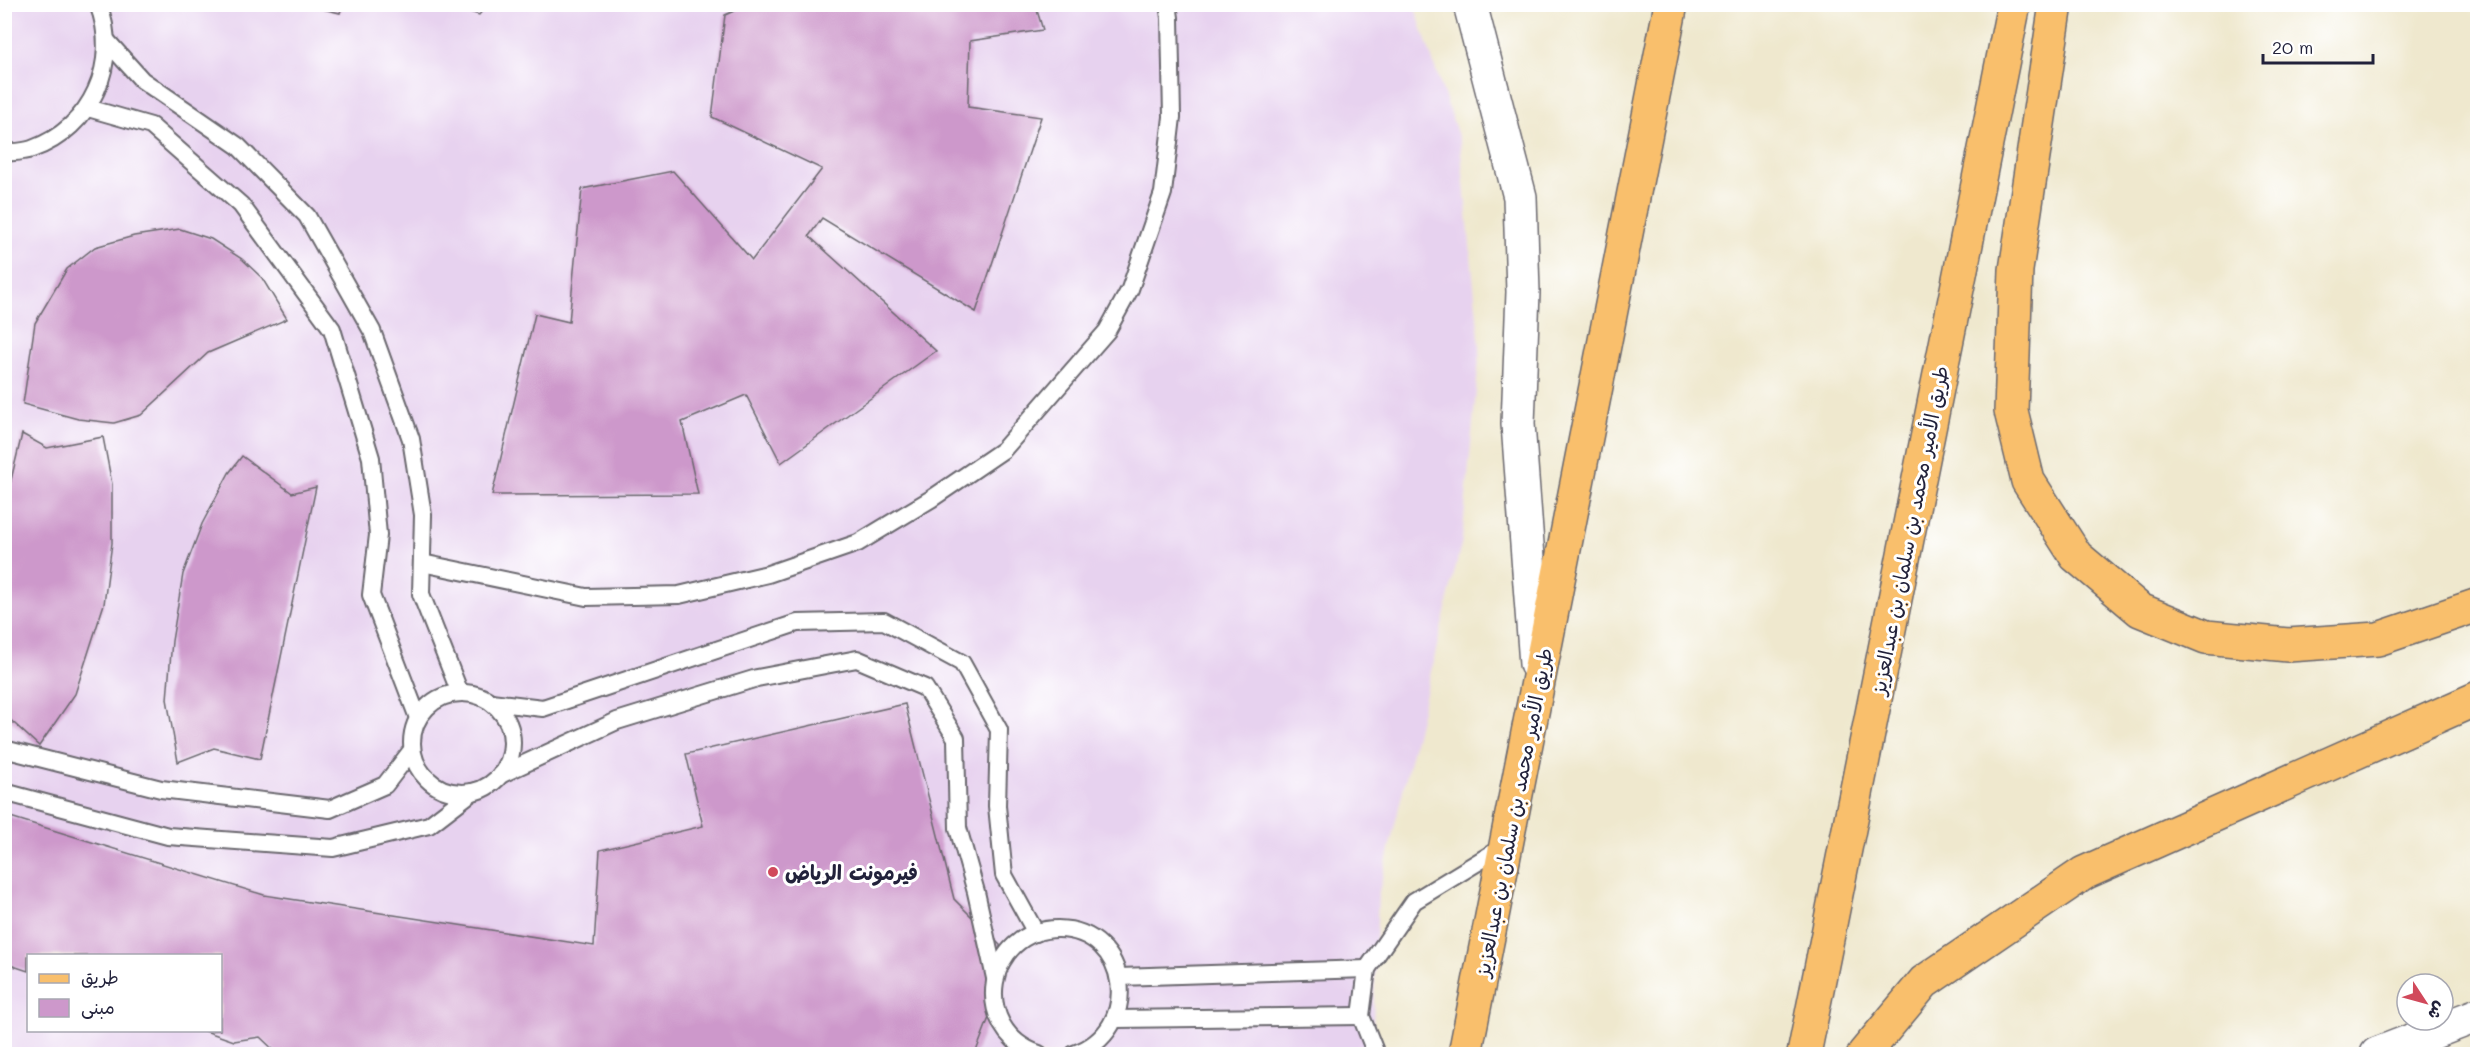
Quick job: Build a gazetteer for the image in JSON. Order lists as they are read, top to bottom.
{
  "streets": {
    "main road": ["طريق الأمير محمد بن سلمان بن عبدالعزيز"]
  },
  "places": ["فيرمونت الرياض"],
  "legend": ["طريق", "مبنى"],
  "scale_bar": "20 m",
  "north": "bottom right"
}
